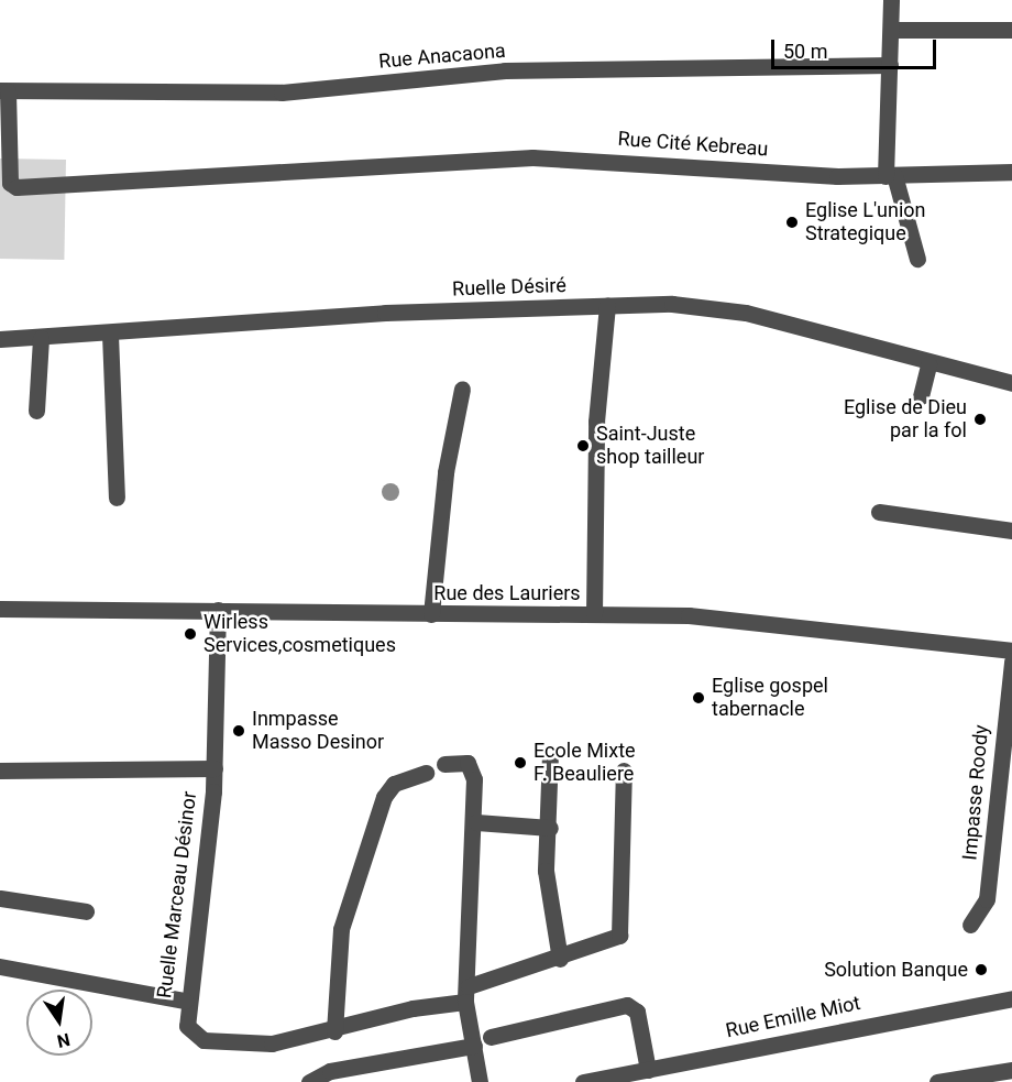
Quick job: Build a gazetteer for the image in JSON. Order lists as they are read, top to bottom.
{
  "streets": {
    "street": [
      "Rue Anacaona",
      "Rue Cité Kebreau",
      "Ruelle Désiré",
      "Rue des Lauriers",
      "Impasse Roody",
      "Ruelle Marceau Désinor",
      "Rue Emille Miot"
    ]
  },
  "crossings": [
    ["Rue Anacaona", "Rue Cité Kebreau"],
    ["Rue des Lauriers", "Ruelle Marceau Désinor"]
  ],
  "places": [
    "Eglise L'union Strategique",
    "Eglise de Dieu par la fol",
    "Saint-Juste shop tailleur",
    "Wirless Services,cosmetiques",
    "Eglise gospel tabernacle",
    "Inmpasse Masso Desinor",
    "Ecole Mixte F. Beauliere",
    "Solution Banque"
  ],
  "scale_bar": "50 m",
  "north": "bottom"
}
